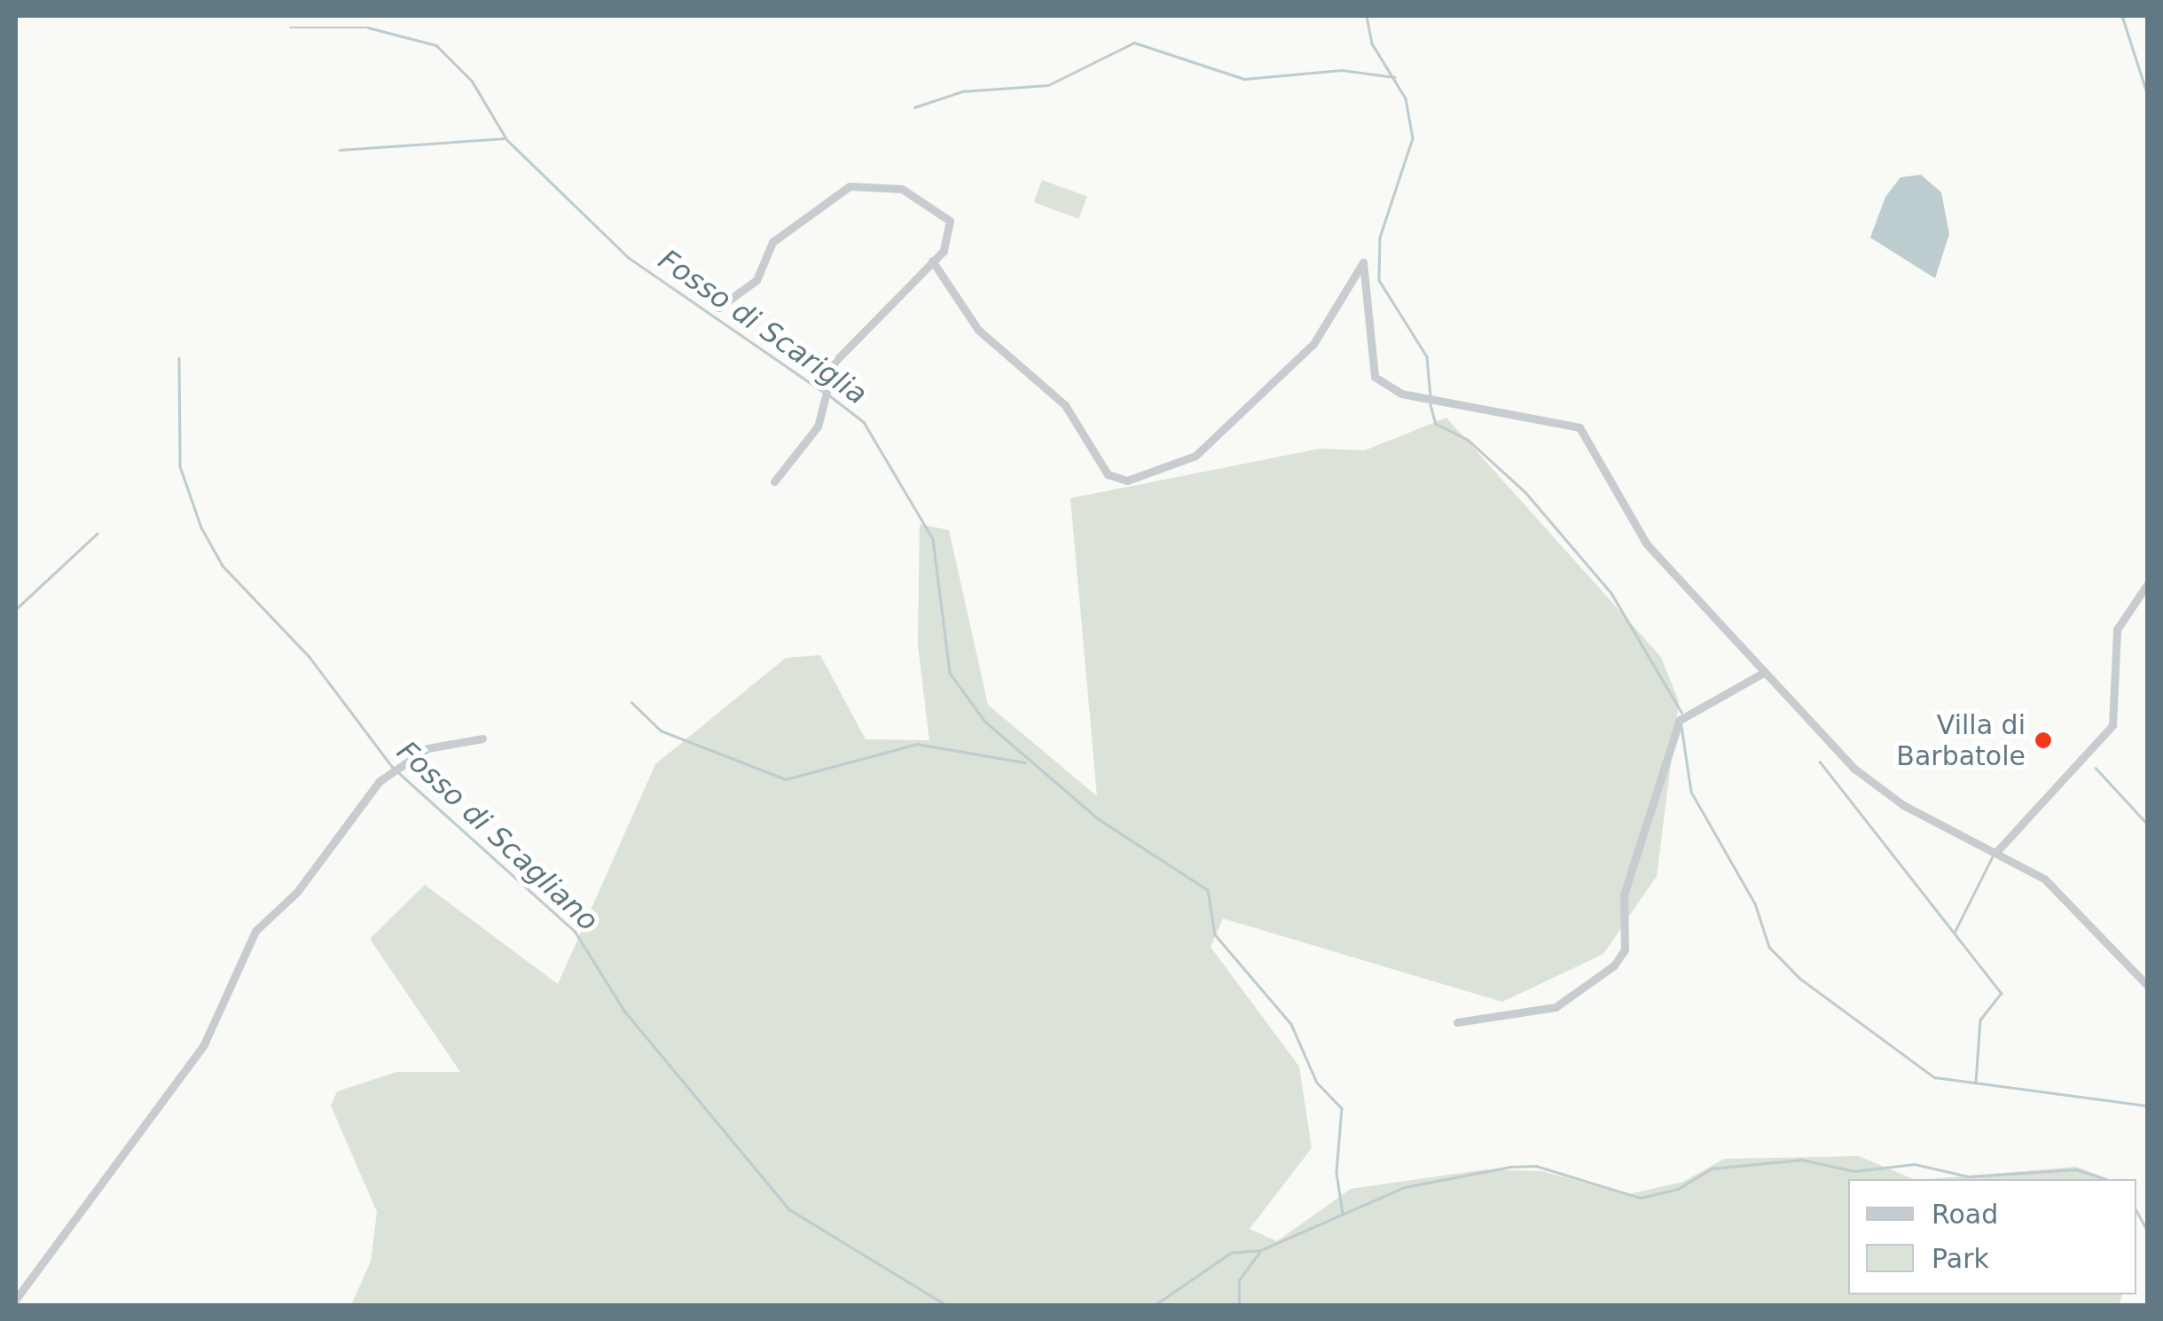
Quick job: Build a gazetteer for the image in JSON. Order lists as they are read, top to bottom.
{
  "water": ["Fosso di Scariglia", "Fosso di Scagliano"],
  "places": ["Villa di Barbatole"],
  "legend": ["Road", "Park"]
}
